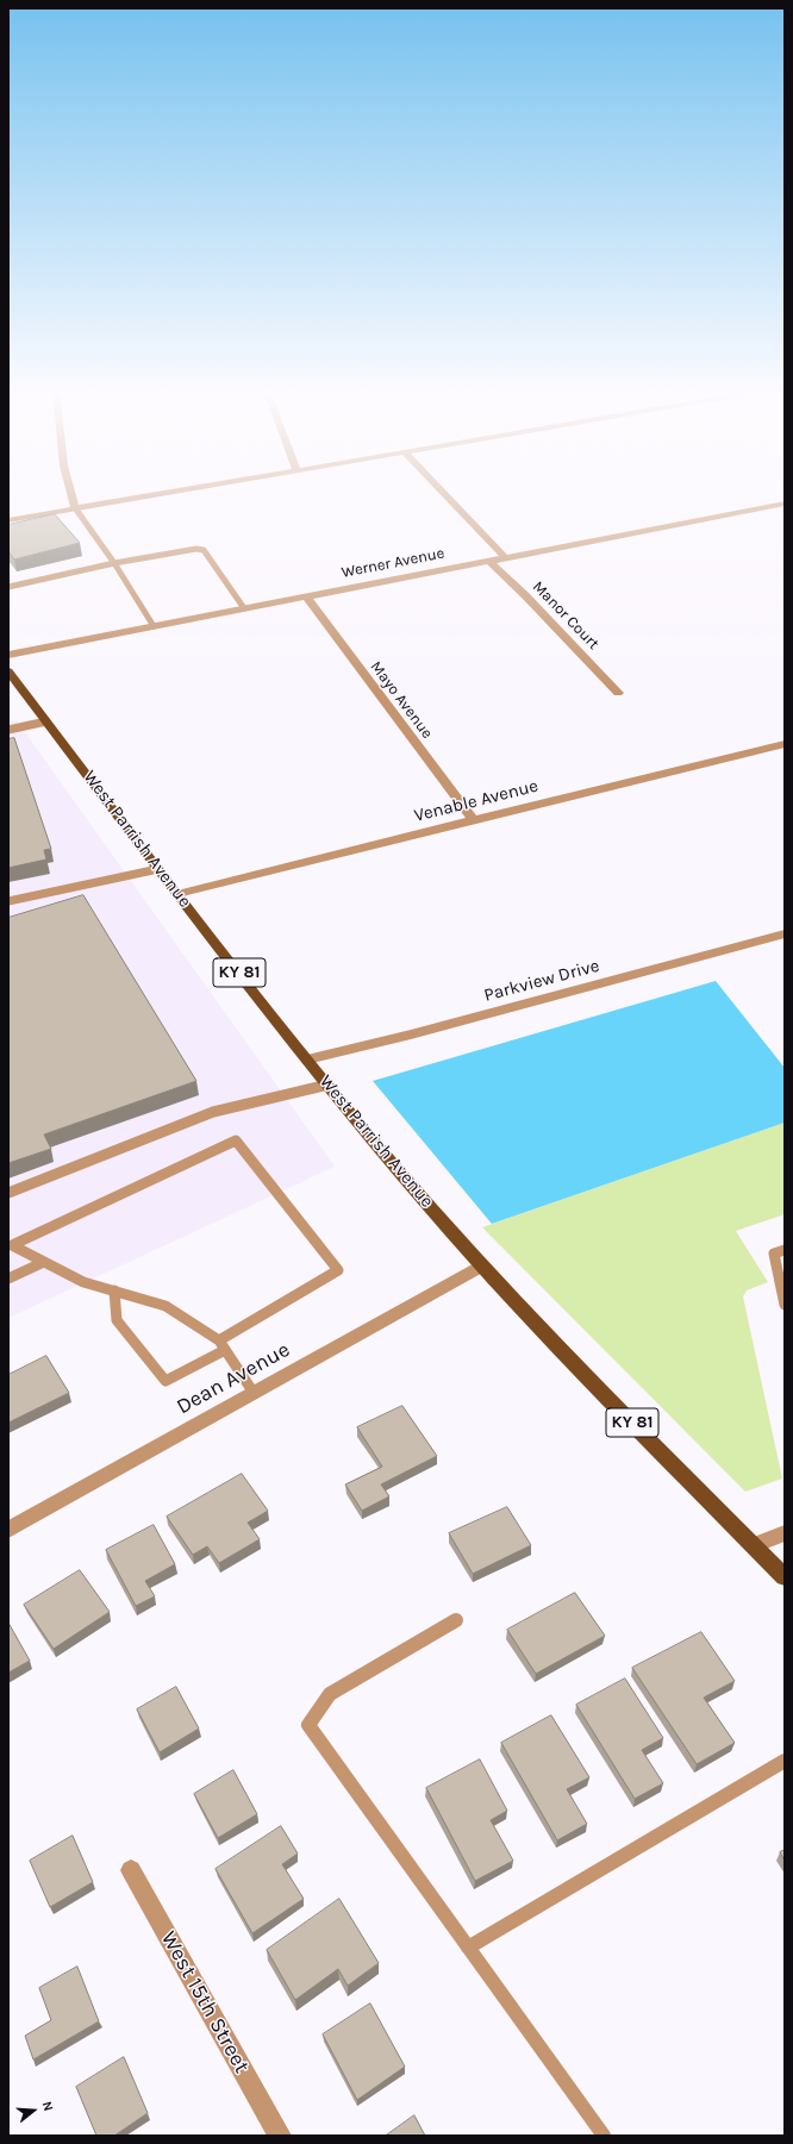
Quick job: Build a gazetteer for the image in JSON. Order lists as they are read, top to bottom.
{
  "streets": {
    "main road": ["West Parrish Avenue", "KY 81"],
    "street": [
      "Werner Avenue",
      "Manor Court",
      "Mayo Avenue",
      "Venable Avenue",
      "Parkview Drive",
      "Dean Avenue",
      "West 15th Street"
    ]
  },
  "crossings": [
    ["Werner Avenue", "Manor Court"],
    ["Werner Avenue", "Mayo Avenue"],
    ["Mayo Avenue", "Venable Avenue"],
    ["Venable Avenue", "West Parrish Avenue"],
    ["West Parrish Avenue", "Parkview Drive"],
    ["West Parrish Avenue", "Dean Avenue"]
  ],
  "north": "right"
}
